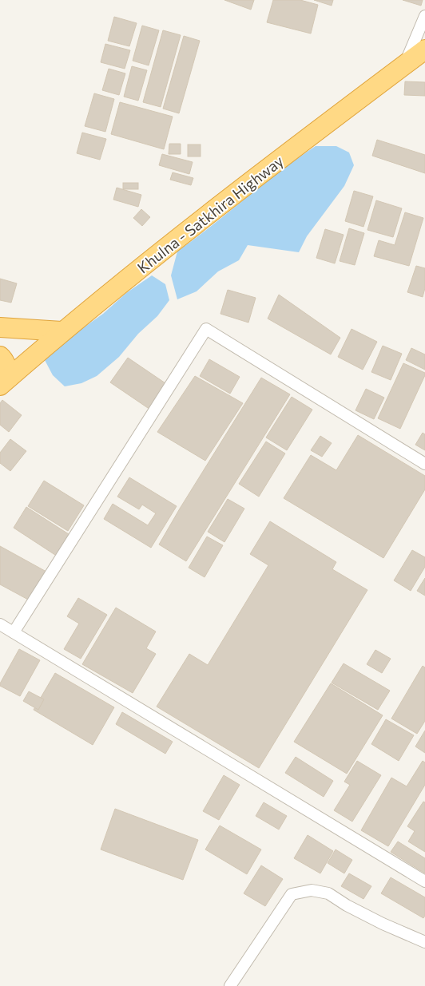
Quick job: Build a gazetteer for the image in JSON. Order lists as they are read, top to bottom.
{
  "streets": {
    "highway": ["Khulna - Satkhira Highway"]
  }
}
